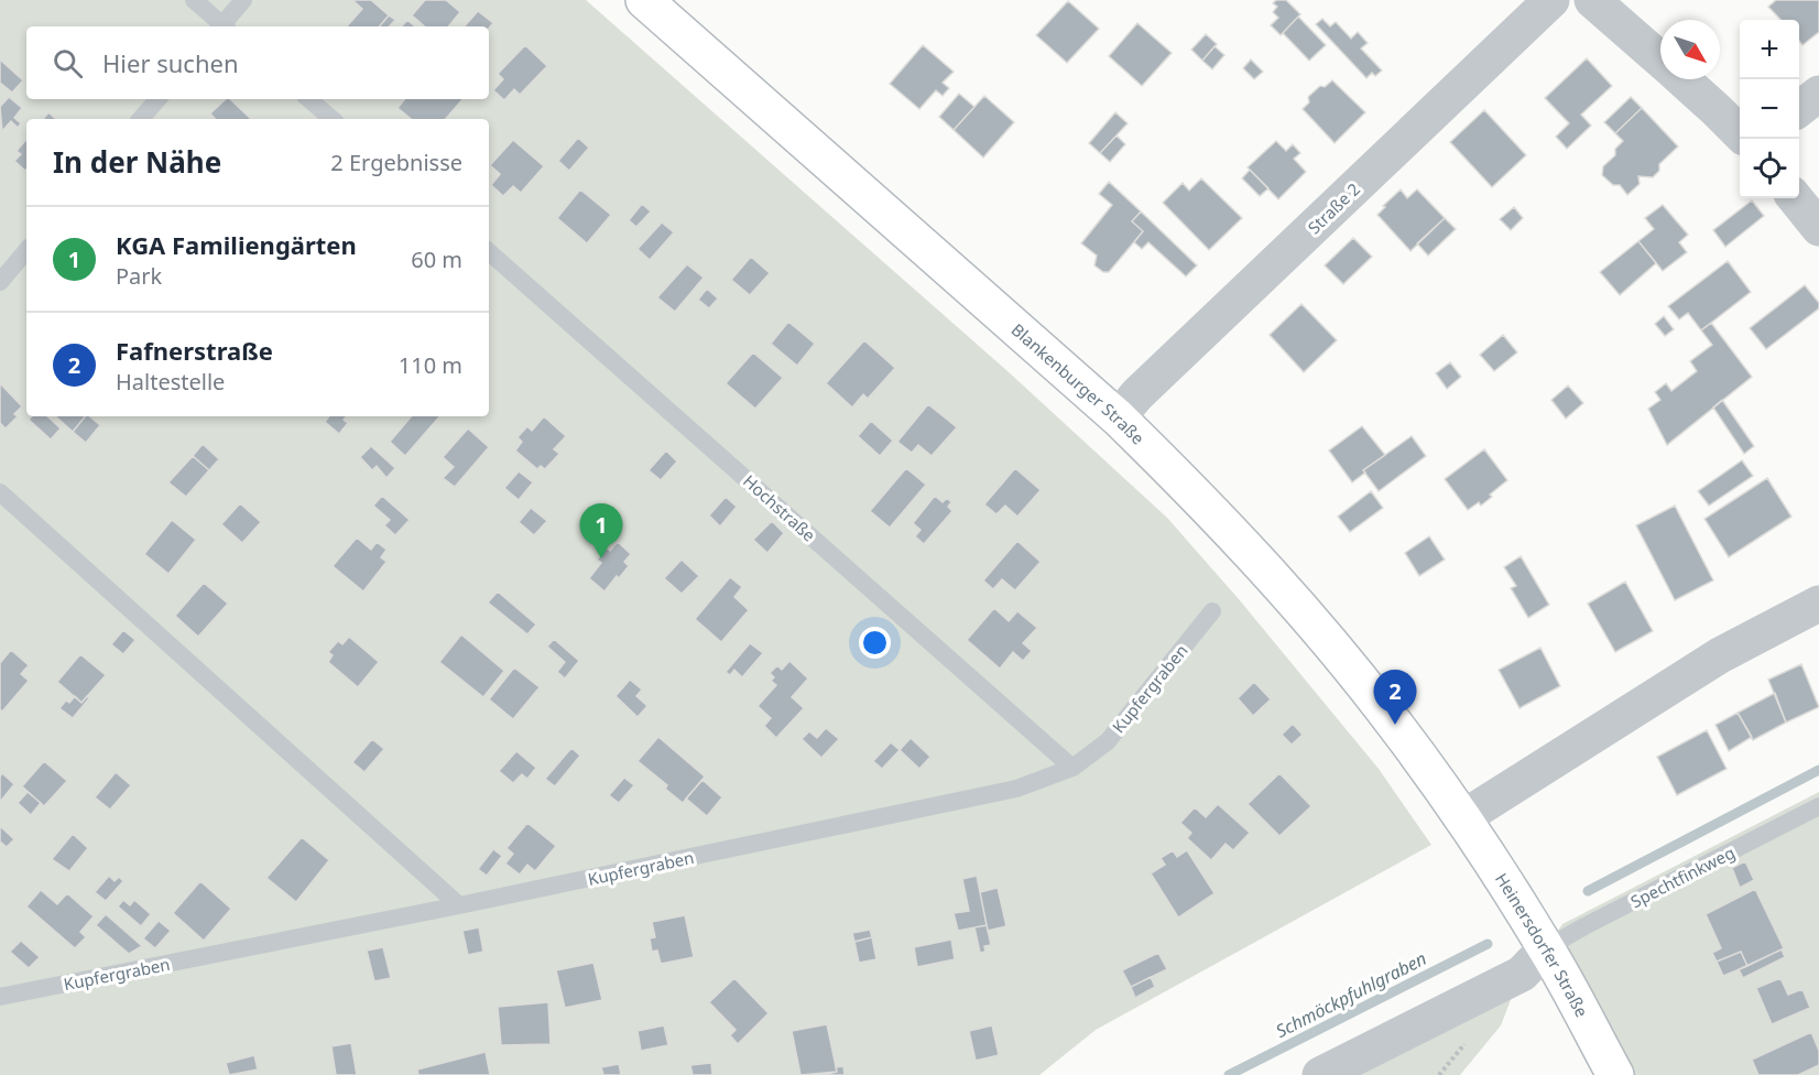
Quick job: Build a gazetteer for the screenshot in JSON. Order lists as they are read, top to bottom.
{
  "streets": {
    "main road": ["Blankenburger Straße", "Heinersdorfer Straße"],
    "street": ["Straße 2"],
    "lane": ["Hochstraße", "Kupfergraben", "Spechtfinkweg"]
  },
  "crossings": [
    ["Straße 2", "Blankenburger Straße"],
    ["Blankenburger Straße", "Heinersdorfer Straße"],
    ["Hochstraße", "Kupfergraben"],
    ["Spechtfinkweg", "Heinersdorfer Straße"]
  ],
  "water": ["Schmöckpfuhlgraben"],
  "north": "bottom right",
  "page": {
    "map_buttons": ["+", "−"],
    "search": "Hier suchen",
    "heading": ["In der Nähe", "2 Ergebnisse"],
    "list": [
      {
        "mark": "1",
        "name": "KGA Familiengärten",
        "note": "Park",
        "value": "60 m"
      },
      {
        "mark": "2",
        "name": "Fafnerstraße",
        "note": "Haltestelle",
        "value": "110 m"
      }
    ],
    "pins": ["1", "2"]
  }
}
